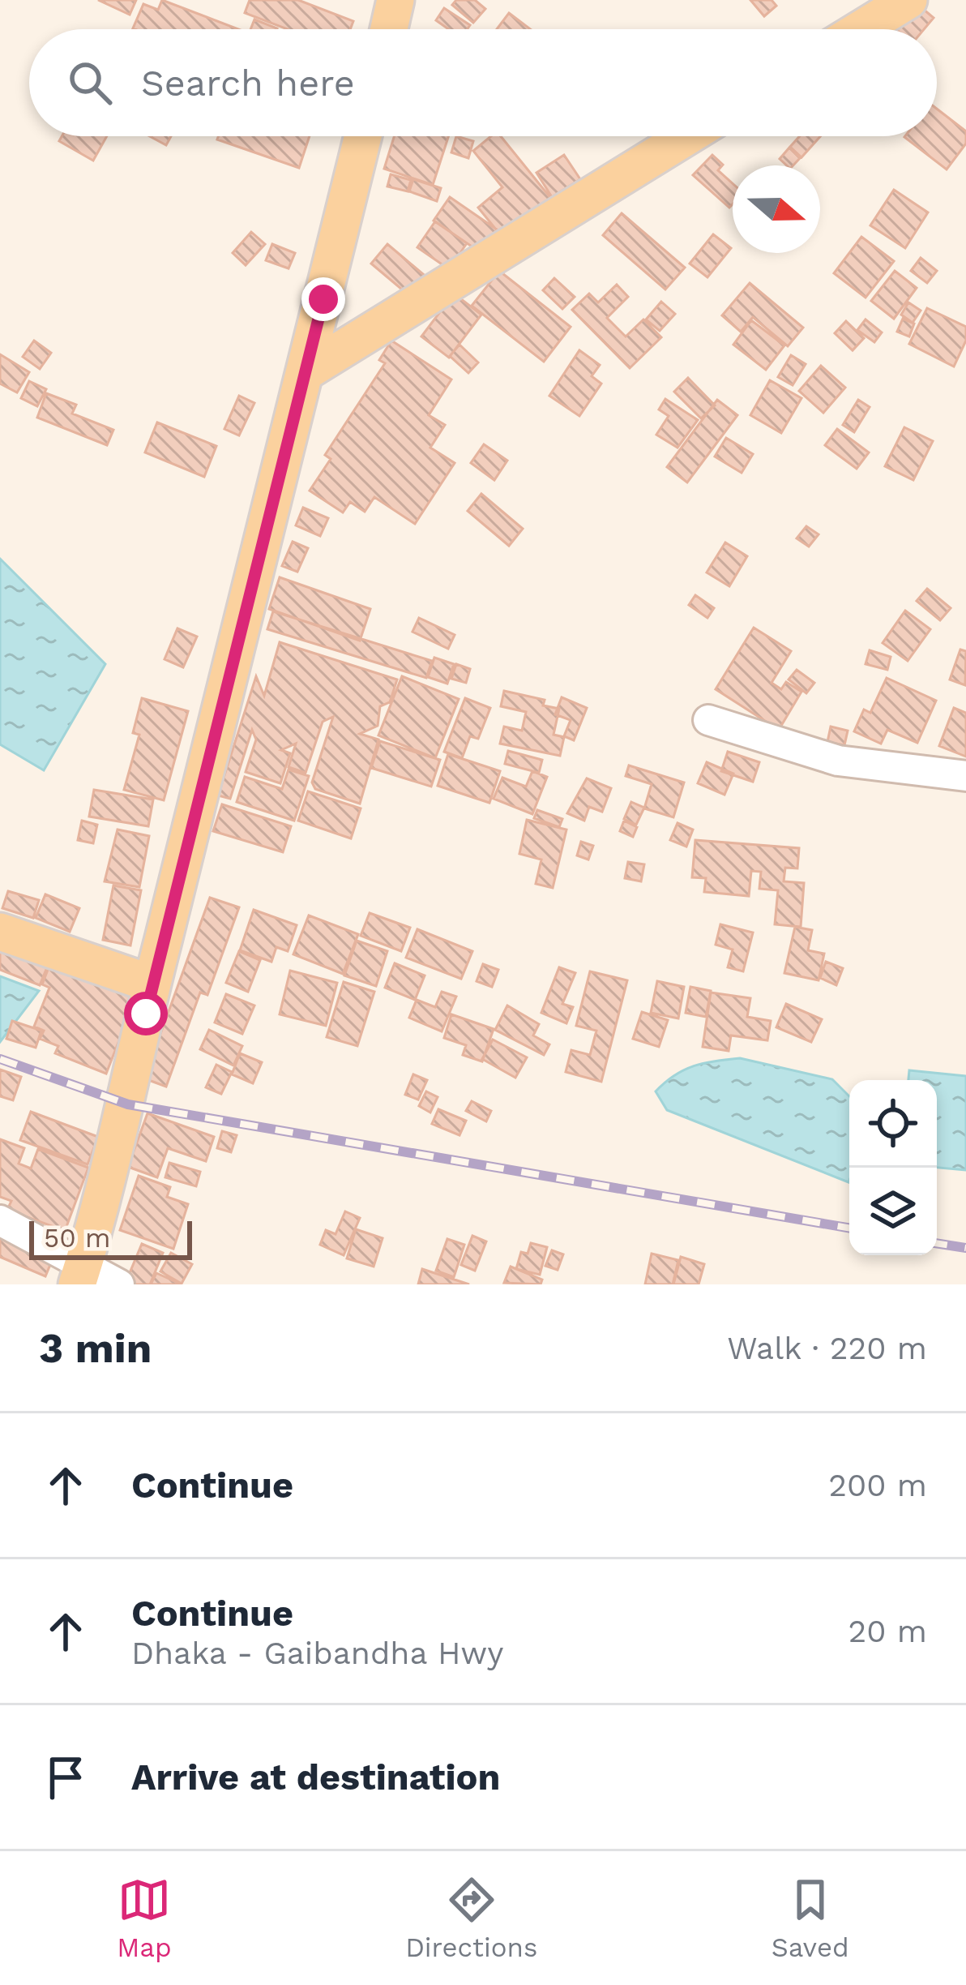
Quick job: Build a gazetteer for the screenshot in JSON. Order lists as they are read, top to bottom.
{
  "scale_bar": "50 m",
  "north": "right",
  "page": {
    "search": "Search here",
    "scale": "50 m",
    "heading": ["3 min", "Walk · 220 m"],
    "list": [
      ["Continue", "200 m"],
      ["Continue", "Dhaka - Gaibandha Hwy", "20 m"],
      "Arrive at destination"
    ],
    "nav": ["Map", "Directions", "Saved"]
  }
}
